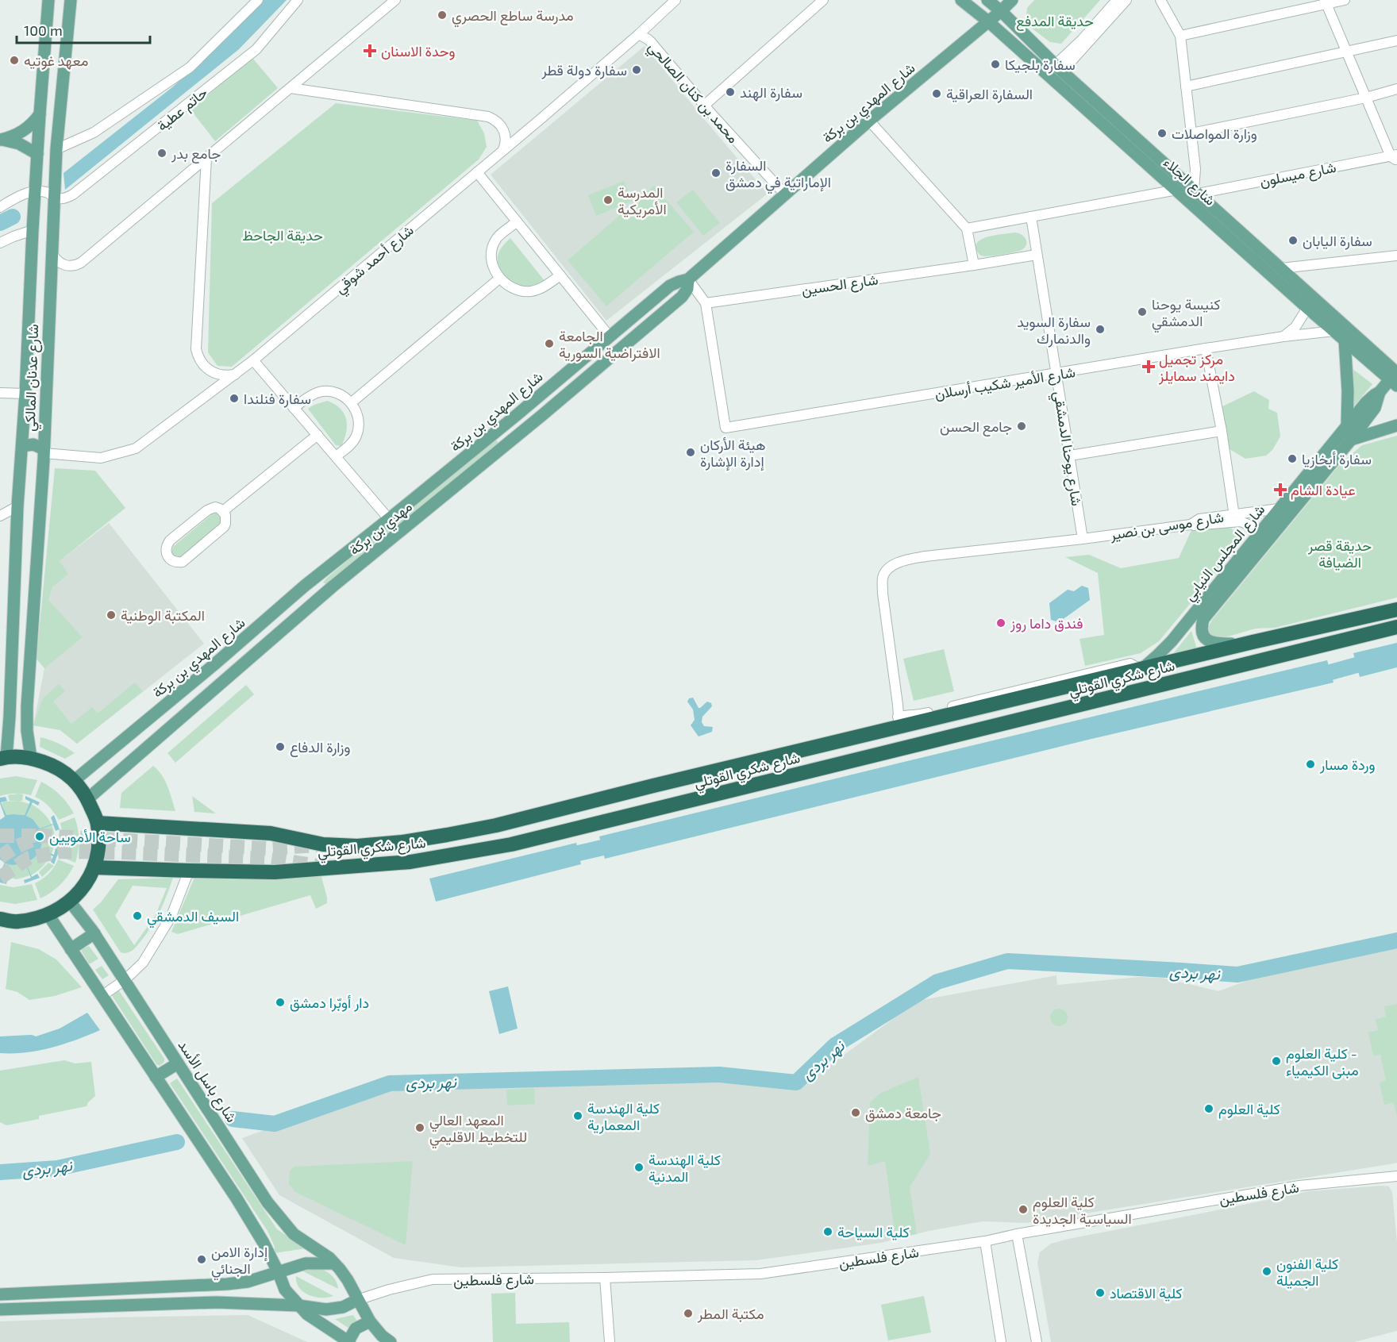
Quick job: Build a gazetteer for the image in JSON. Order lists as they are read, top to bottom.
{
  "streets": {
    "highway": ["شارع شكري القوتلي"],
    "main road": [
      "شارع المهدي بن بركة",
      "شارع الجلاء",
      "شارع عدنان المالكي",
      "مهدي بن بركة",
      "شارع المجلس النيابي",
      "شارع باسل الأسد"
    ],
    "street": [
      "محمد بن كنان الصالحي",
      "حاتم عطية",
      "شارع ميسلون",
      "شارع أحمد شوقي",
      "شارع الحسين",
      "شارع الأمير شكيب أرسلان",
      "شارع يوحنا الدمشقي",
      "شارع موسى بن نصير",
      "شارع فلسطين"
    ]
  },
  "crossings": [
    ["محمد بن كنان الصالحي", "شارع المهدي بن بركة"],
    ["محمد بن كنان الصالحي", "شارع أحمد شوقي"],
    ["شارع المهدي بن بركة", "شارع الجلاء"],
    ["شارع المهدي بن بركة", "مهدي بن بركة"],
    ["حاتم عطية", "شارع عدنان المالكي"],
    ["شارع ميسلون", "شارع الجلاء"],
    ["شارع الجلاء", "شارع الأمير شكيب أرسلان"],
    ["شارع أحمد شوقي", "شارع عدنان المالكي"],
    ["شارع الحسين", "شارع الأمير شكيب أرسلان"],
    ["شارع الحسين", "شارع يوحنا الدمشقي"],
    ["شارع الأمير شكيب أرسلان", "شارع يوحنا الدمشقي"],
    ["شارع يوحنا الدمشقي", "شارع موسى بن نصير"],
    ["شارع موسى بن نصير", "شارع المجلس النيابي"],
    ["شارع موسى بن نصير", "شارع شكري القوتلي"],
    ["شارع المجلس النيابي", "شارع شكري القوتلي"],
    ["شارع باسل الأسد", "شارع فلسطين"]
  ],
  "water": ["نهر بردى"],
  "parks": ["حديقة المدفع", "حديقة الجاحظ", "حديقة قصر الضيافة"],
  "places": {
    "other": [
      "مدرسة ساطع الحصري",
      "معهد غوتيه",
      "سفارة بلجيكا",
      "سفارة دولة قطر",
      "سفارة الهند",
      "السفارة العراقية",
      "وزارة المواصلات",
      "جامع بدر",
      "السفارة الإماراتية في دمشق",
      "المدرسة الأمريكية",
      "سفارة اليابان",
      "كنيسة يوحنا الدمشقي",
      "سفارة السويد والدنمارك",
      "الجامعة الافتراضية السورية",
      "سفارة فنلندا",
      "جامع الحسن",
      "هيئة الأركان إدارة الإشارة",
      "سفارة أبخازيا",
      "المكتبة الوطنية",
      "فندق داما روز",
      "وزارة الدفاع",
      "وردة مسار",
      "ساحة الأمويين",
      "السيف الدمشقي",
      "دار أوبّرا دمشق",
      "كلية العلوم - مبنى الكيمياء",
      "كلية العلوم",
      "جامعة دمشق",
      "كلية الهندسة المعمارية",
      "المعهد العالي للتخطيط الاقليمي",
      "كلية الهندسة المدنية",
      "كلية العلوم السياسية الجديدة",
      "كلية السياحة",
      "إدارة الامن الجنائي",
      "كلية الفنون الجميلة",
      "كلية الاقتصاد",
      "مكتبة المطر"
    ],
    "health": ["وحدة الاسنان", "مركز تجميل دايمند سمايلز", "عيادة الشام"]
  },
  "scale_bar": "100 m"
}
